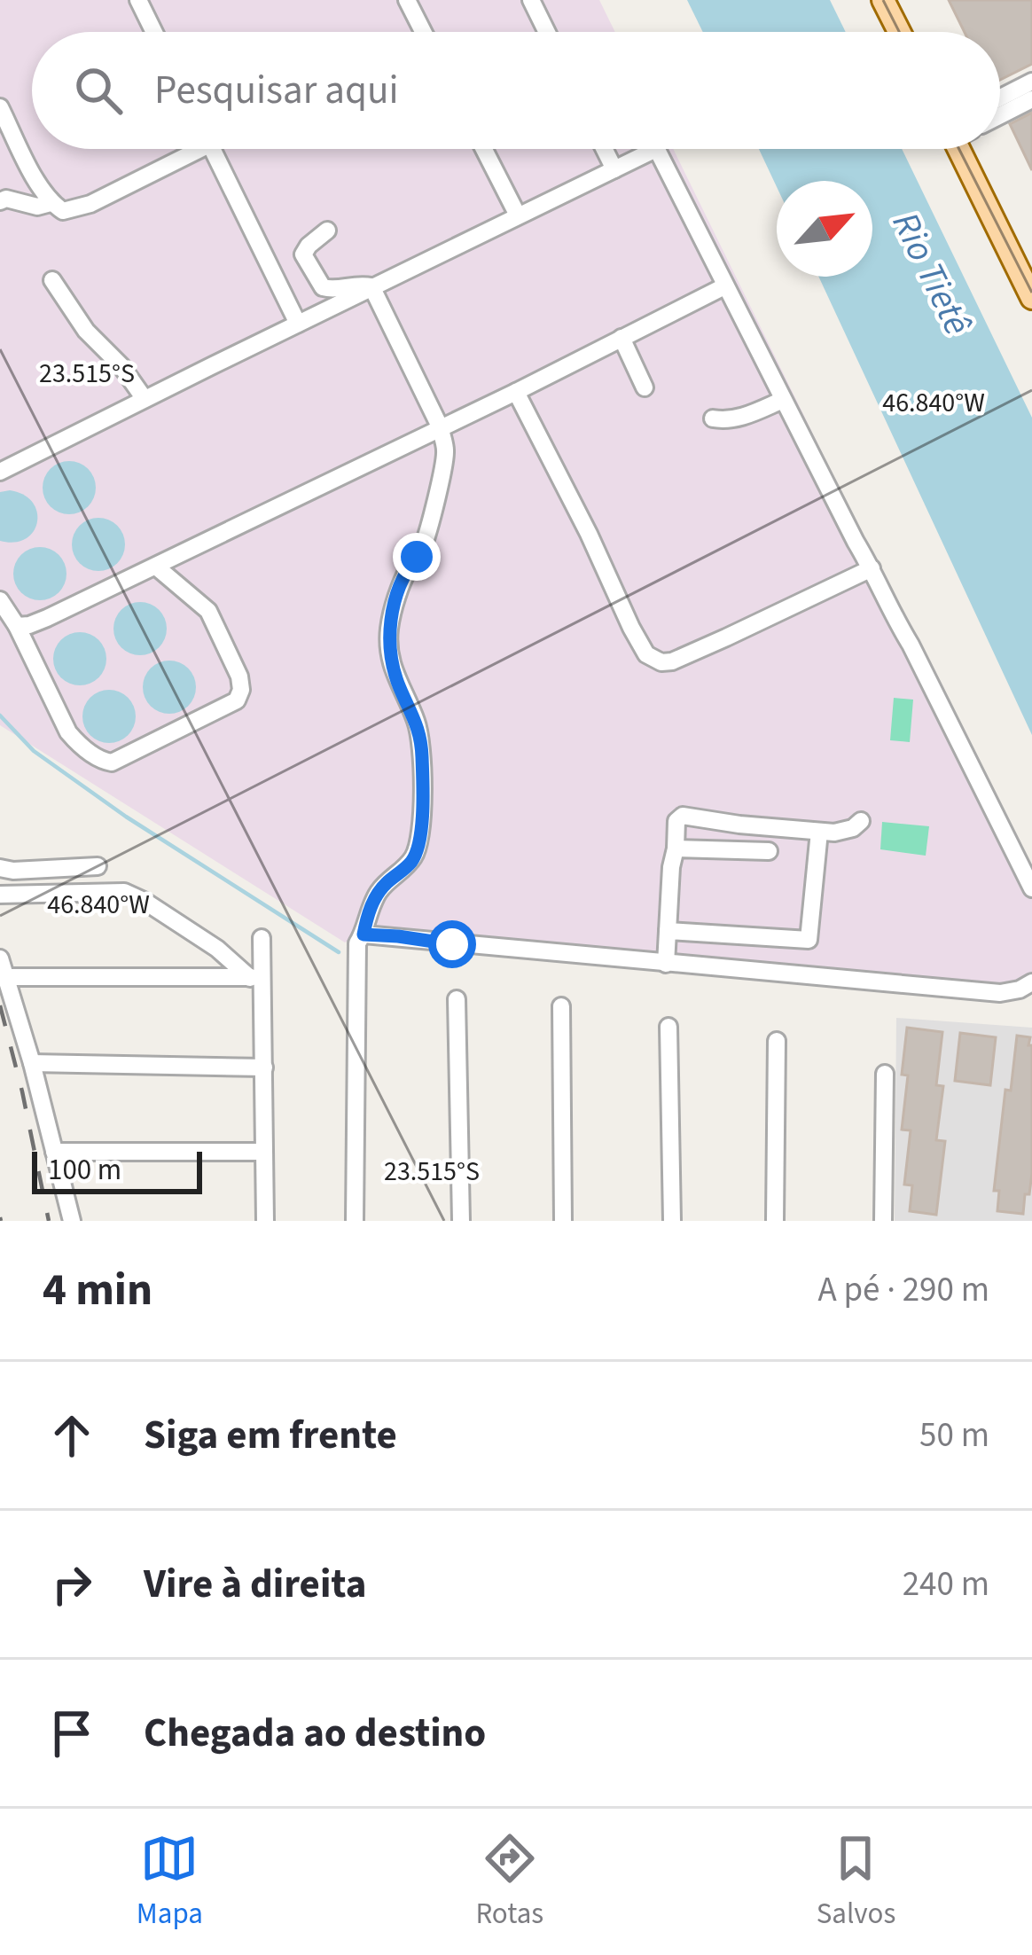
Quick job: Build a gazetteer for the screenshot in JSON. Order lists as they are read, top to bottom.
{
  "water": ["Rio Tietê"],
  "scale_bar": "100 m",
  "north": "top right",
  "page": {
    "search": "Pesquisar aqui",
    "scale": "100 m",
    "heading": ["4 min", "A pé · 290 m"],
    "list": [
      ["Siga em frente", "50 m"],
      ["Vire à direita", "240 m"],
      "Chegada ao destino"
    ],
    "nav": ["Mapa", "Rotas", "Salvos"]
  },
  "coordinates": ["23.515°S", "46.840°W"]
}
